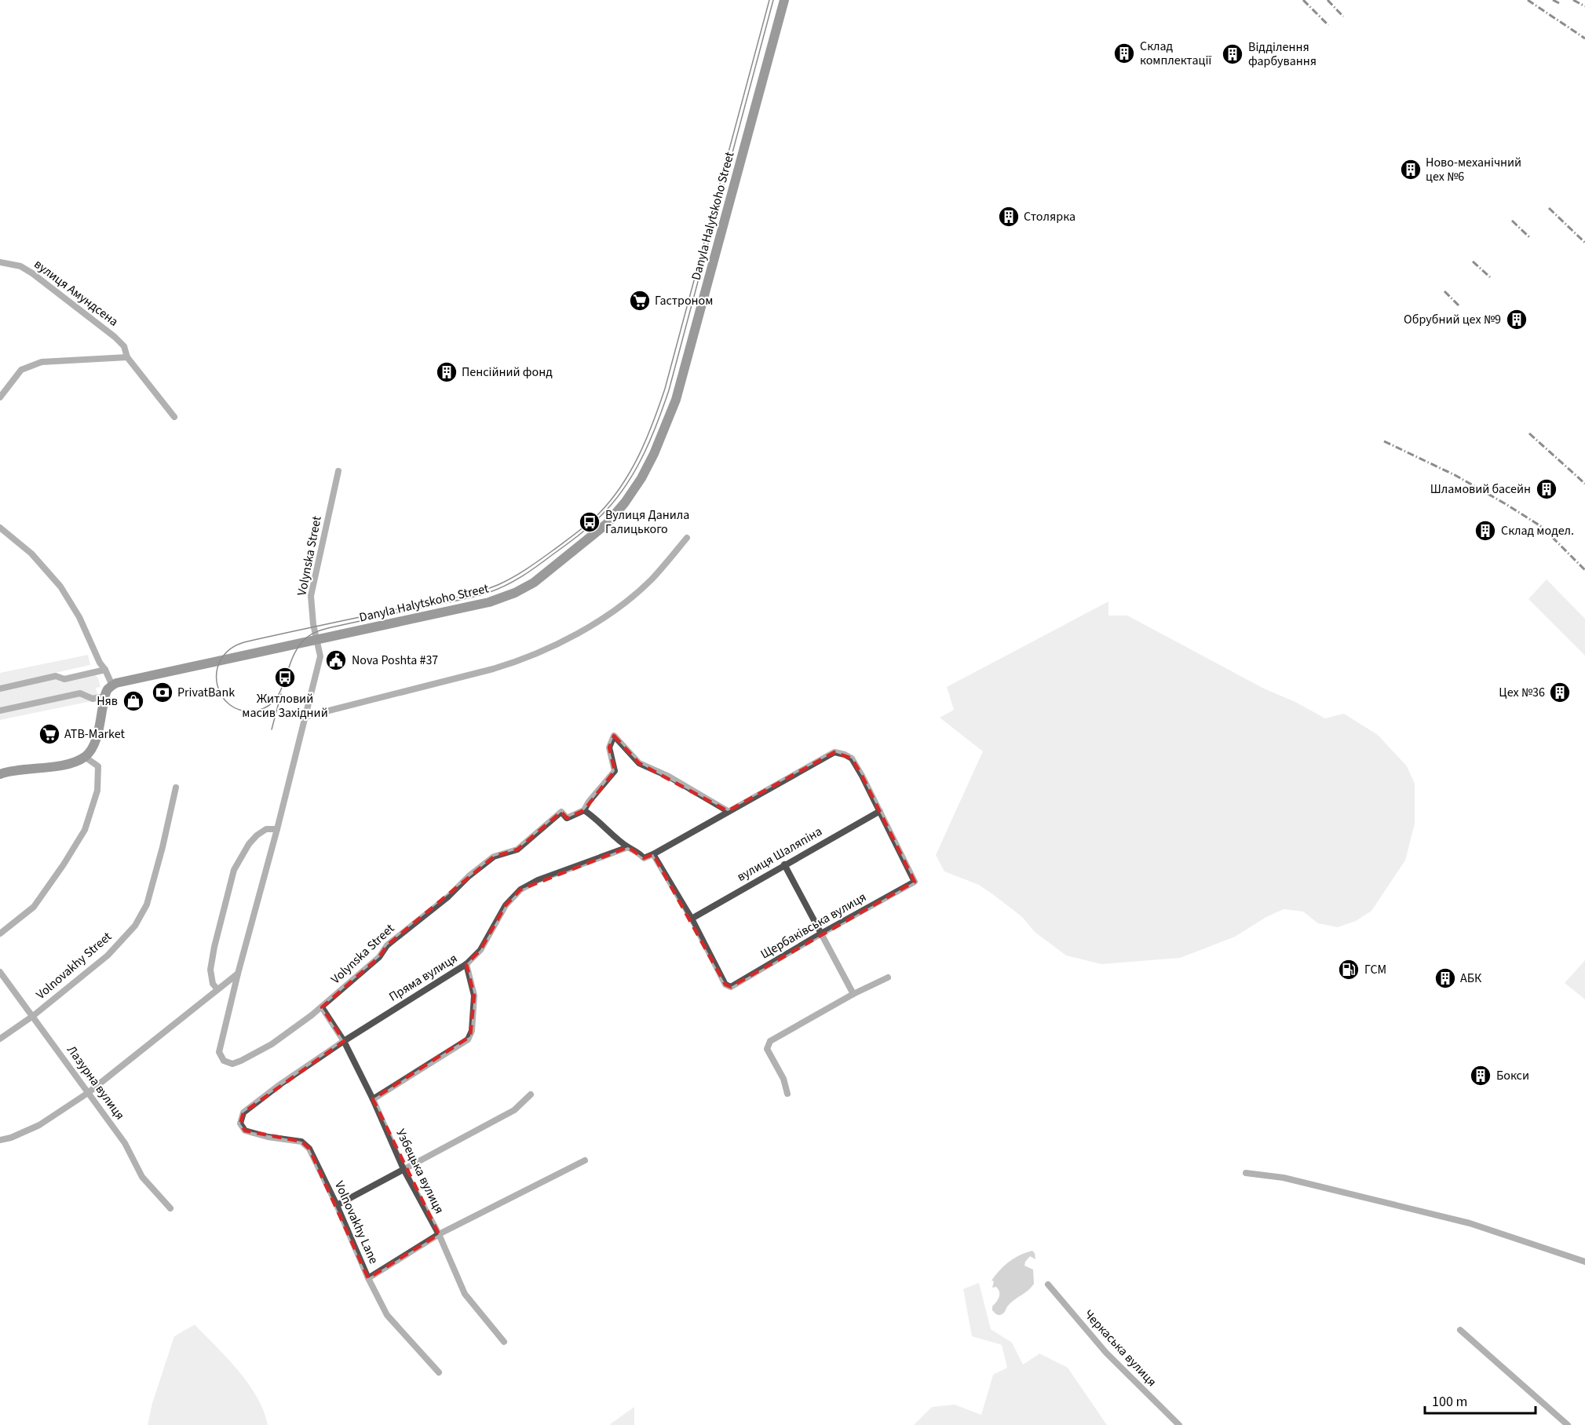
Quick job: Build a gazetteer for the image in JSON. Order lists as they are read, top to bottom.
{
  "streets": {
    "street": [
      "Danyla Halytskoho Street",
      "вулиця Амундсена",
      "Volynska Street",
      "вулиця Шаляпіна",
      "Щербаківська вулиця",
      "Volnovakhy Street",
      "Пряма вулиця",
      "Лазурна вулиця",
      "Узбецька вулиця",
      "Volnovakhy Lane",
      "Черкаська вулиця"
    ]
  },
  "crossings": [
    ["Danyla Halytskoho Street", "Volynska Street"],
    ["Volynska Street", "Узбецька вулиця"],
    ["вулиця Шаляпіна", "Щербаківська вулиця"],
    ["Volnovakhy Street", "Лазурна вулиця"],
    ["Пряма вулиця", "Узбецька вулиця"],
    ["Пряма вулиця", "Volnovakhy Lane"]
  ],
  "places": {
    "building": [
      "Склад комплектації",
      "Відділення фарбування",
      "Ново-механічний цех №6",
      "Столярка",
      "Обрубний цех №9",
      "Пенсійний фонд",
      "Шламовий басейн",
      "Склад модел.",
      "Цех №36",
      "АБК",
      "Бокси"
    ],
    "supermarket": ["Гастроном", "ATB-Market"],
    "bus stop": ["Вулиця Данила Галицького", "Житловий масив Західний"],
    "public building": ["Nova Poshta #37"],
    "bank": ["PrivatBank"],
    "shop": ["Няв"],
    "fuel station": ["ГСМ"]
  },
  "scale_bar": "100 m"
}
